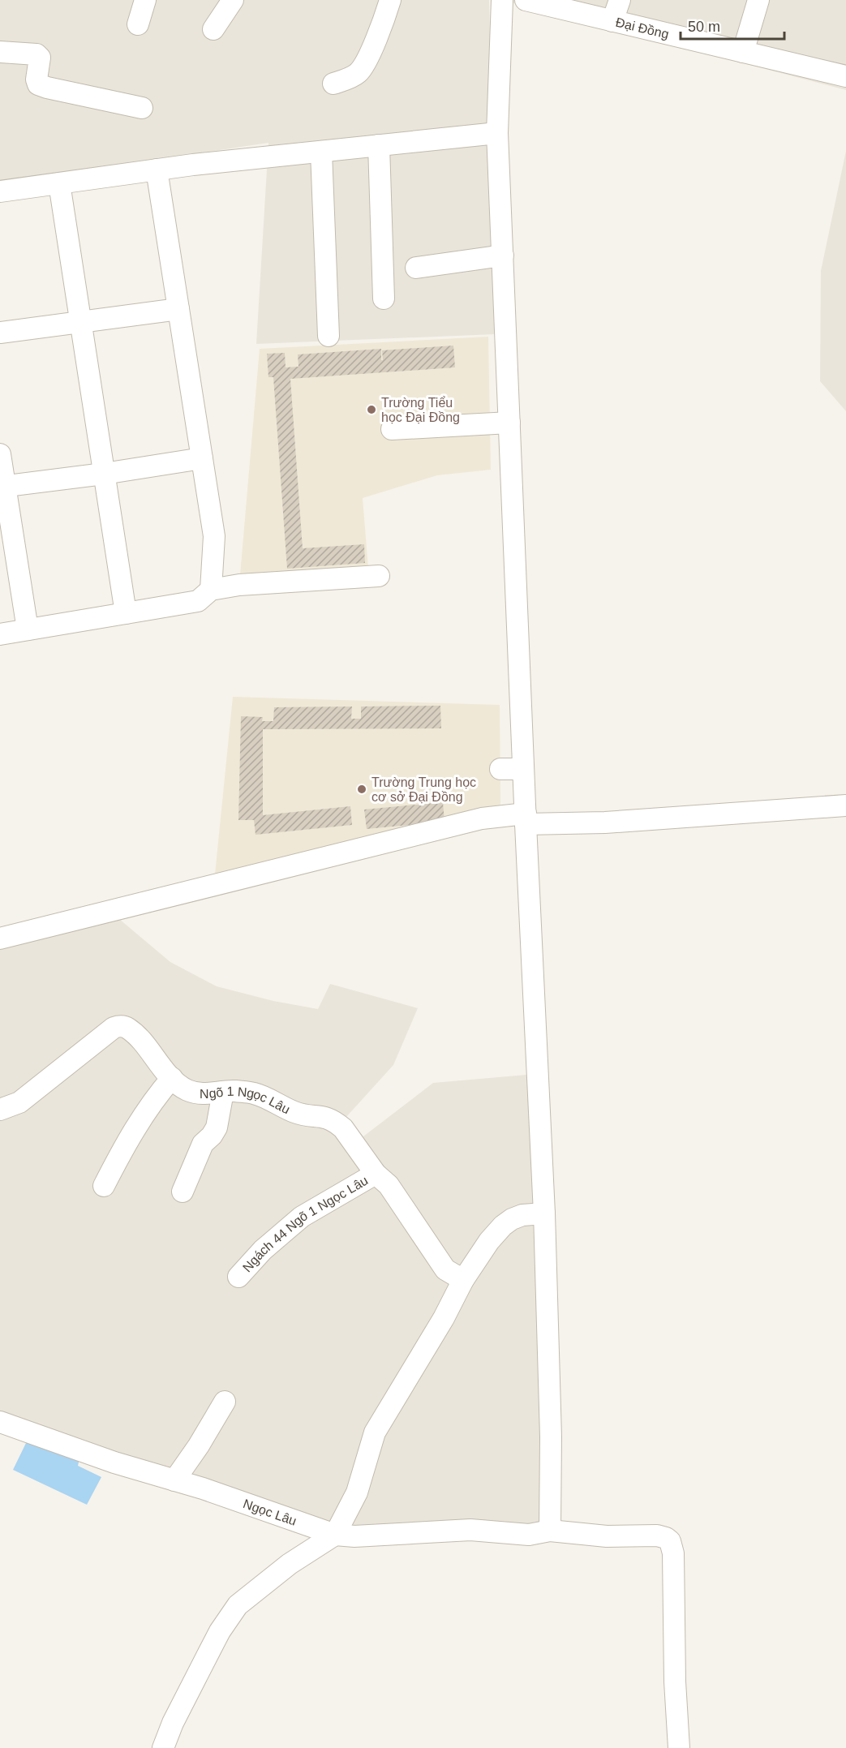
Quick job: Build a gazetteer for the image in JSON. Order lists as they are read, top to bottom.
{
  "streets": {
    "street": [
      "Đại Đồng",
      "Ngõ 1 Ngọc Lâu",
      "Ngách 44 Ngõ 1 Ngọc Lâu",
      "Ngọc Lâu"
    ]
  },
  "crossings": [
    ["Ngõ 1 Ngọc Lâu", "Ngách 44 Ngõ 1 Ngọc Lâu"]
  ],
  "places": ["Trường Tiểu học Đại Đồng", "Trường Trung học cơ sở Đại Đồng"],
  "scale_bar": "50 m"
}
